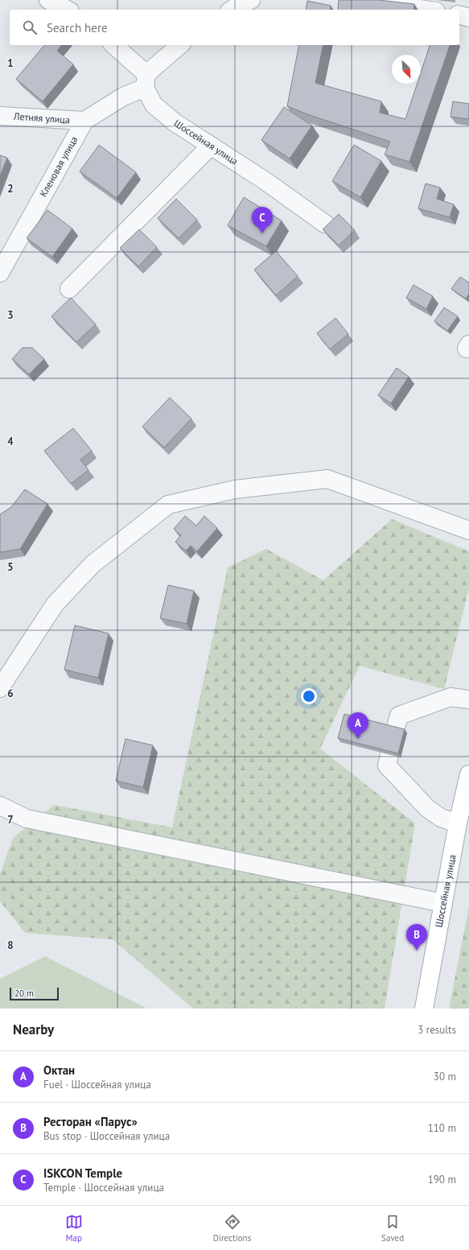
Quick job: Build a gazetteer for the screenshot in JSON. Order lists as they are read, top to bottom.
{
  "streets": {
    "main road": ["Шоссейная улица"],
    "street": ["Летняя улица", "Кленовая улица"]
  },
  "crossings": [
    ["Летняя улица", "Кленовая улица"],
    ["Шоссейная улица", "Кленовая улица"]
  ],
  "scale_bar": "20 m",
  "north": "bottom right",
  "page": {
    "search": "Search here",
    "pins": ["C", "A", "B"],
    "scale": "20 m",
    "heading": ["Nearby", "3 results"],
    "list": [
      {
        "mark": "A",
        "name": "Октан",
        "note": "Fuel · Шоссейная улица",
        "value": "30 m"
      },
      {
        "mark": "B",
        "name": "Ресторан «Парус»",
        "note": "Bus stop · Шоссейная улица",
        "value": "110 m"
      },
      {
        "mark": "C",
        "name": "ISKCON Temple",
        "note": "Temple · Шоссейная улица",
        "value": "190 m"
      }
    ],
    "nav": ["Map", "Directions", "Saved"]
  },
  "grid": {
    "rows": [
      "1",
      "2",
      "3",
      "4",
      "5",
      "6",
      "7",
      "8"
    ]
  }
}
